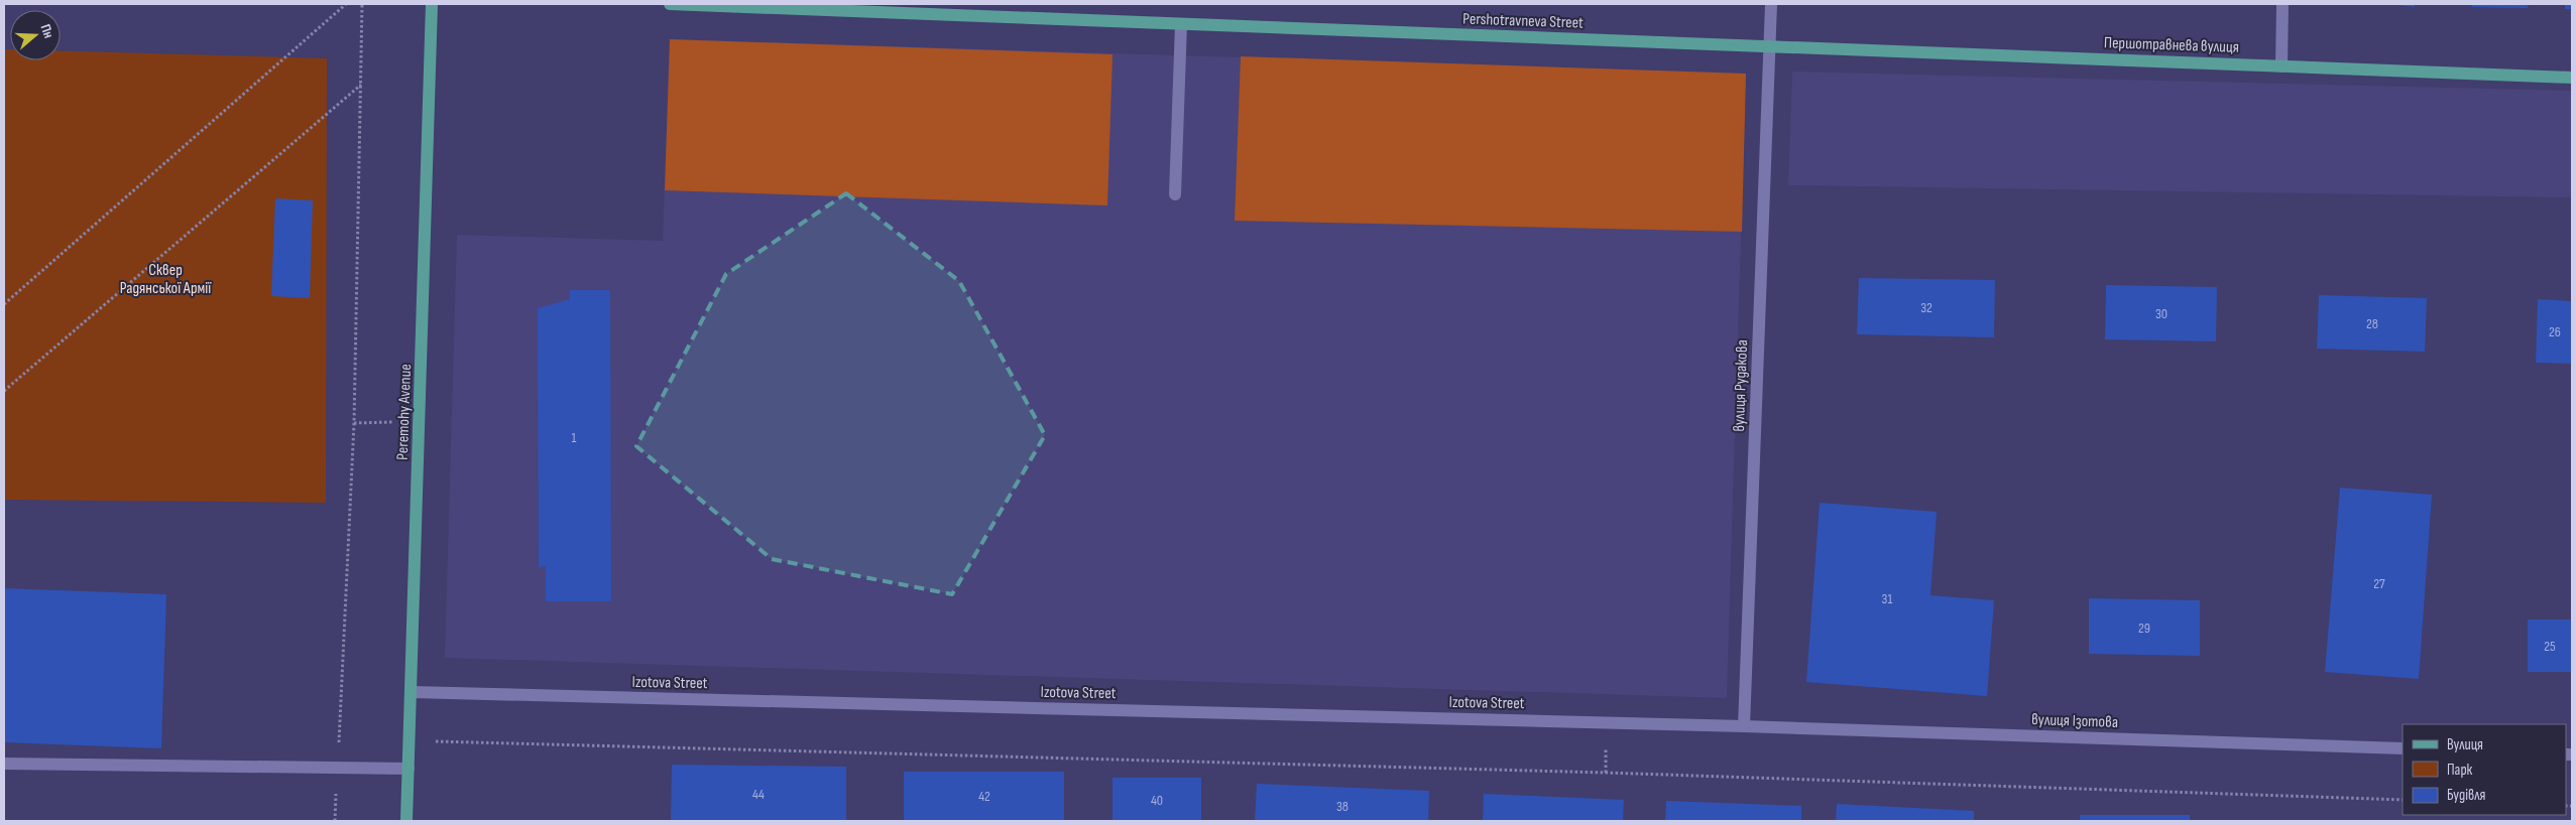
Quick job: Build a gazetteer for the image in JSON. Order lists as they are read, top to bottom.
{
  "streets": {
    "main road": ["Pershotravneva Street", "Першотравнева вулиця", "Peremohy Avenue"],
    "street": ["вулиця Рудакова", "Izotova Street", "вулиця Ізотова"]
  },
  "crossings": [
    ["Pershotravneva Street", "Першотравнева вулиця"],
    ["Pershotravneva Street", "вулиця Рудакова"],
    ["Першотравнева вулиця", "вулиця Рудакова"],
    ["вулиця Рудакова", "Izotova Street"],
    ["вулиця Рудакова", "вулиця Ізотова"],
    ["Peremohy Avenue", "Izotova Street"],
    ["Izotova Street", "вулиця Ізотова"]
  ],
  "parks": ["Сквер Радянської Армії"],
  "house_numbers": [
    "32",
    "30",
    "28",
    "26",
    "1",
    "27",
    "31",
    "29",
    "25",
    "44",
    "42",
    "40",
    "38"
  ],
  "legend": ["Вулиця", "Парк", "Будівля"],
  "north": "right"
}
